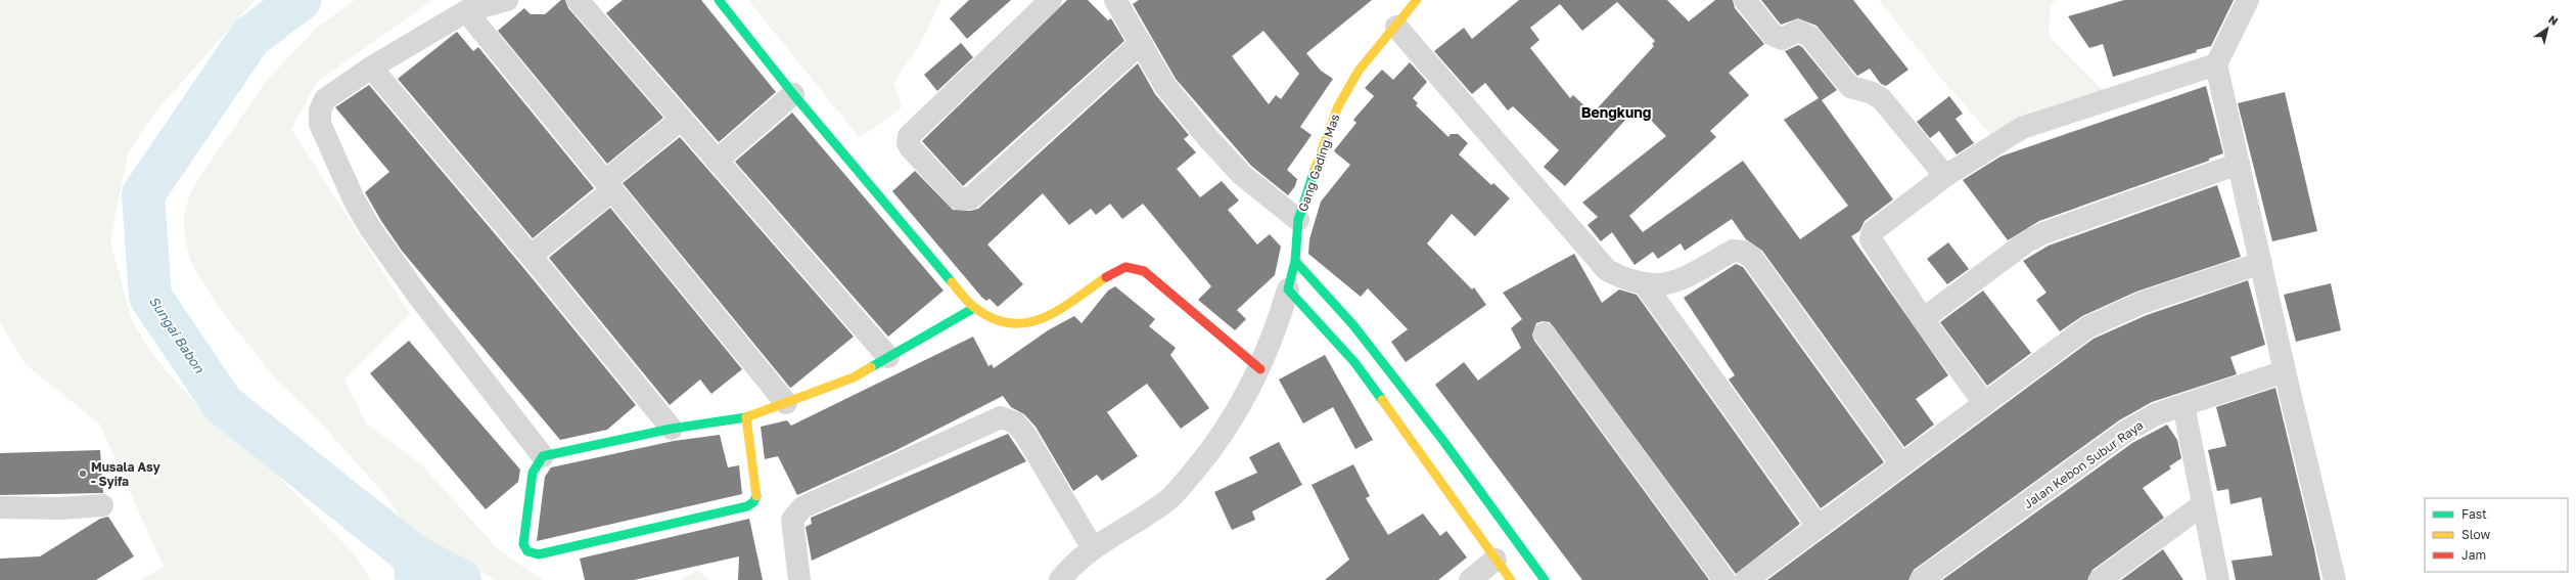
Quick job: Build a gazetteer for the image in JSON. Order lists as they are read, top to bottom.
{
  "streets": {
    "street": ["Gang Gading Mas", "Jalan Kebon Subur Raya"]
  },
  "districts": ["Bengkung"],
  "water": ["Sungai Babon"],
  "places": ["Musala Asy - Syifa"],
  "legend": ["Fast", "Slow", "Jam"],
  "north": "top right"
}
